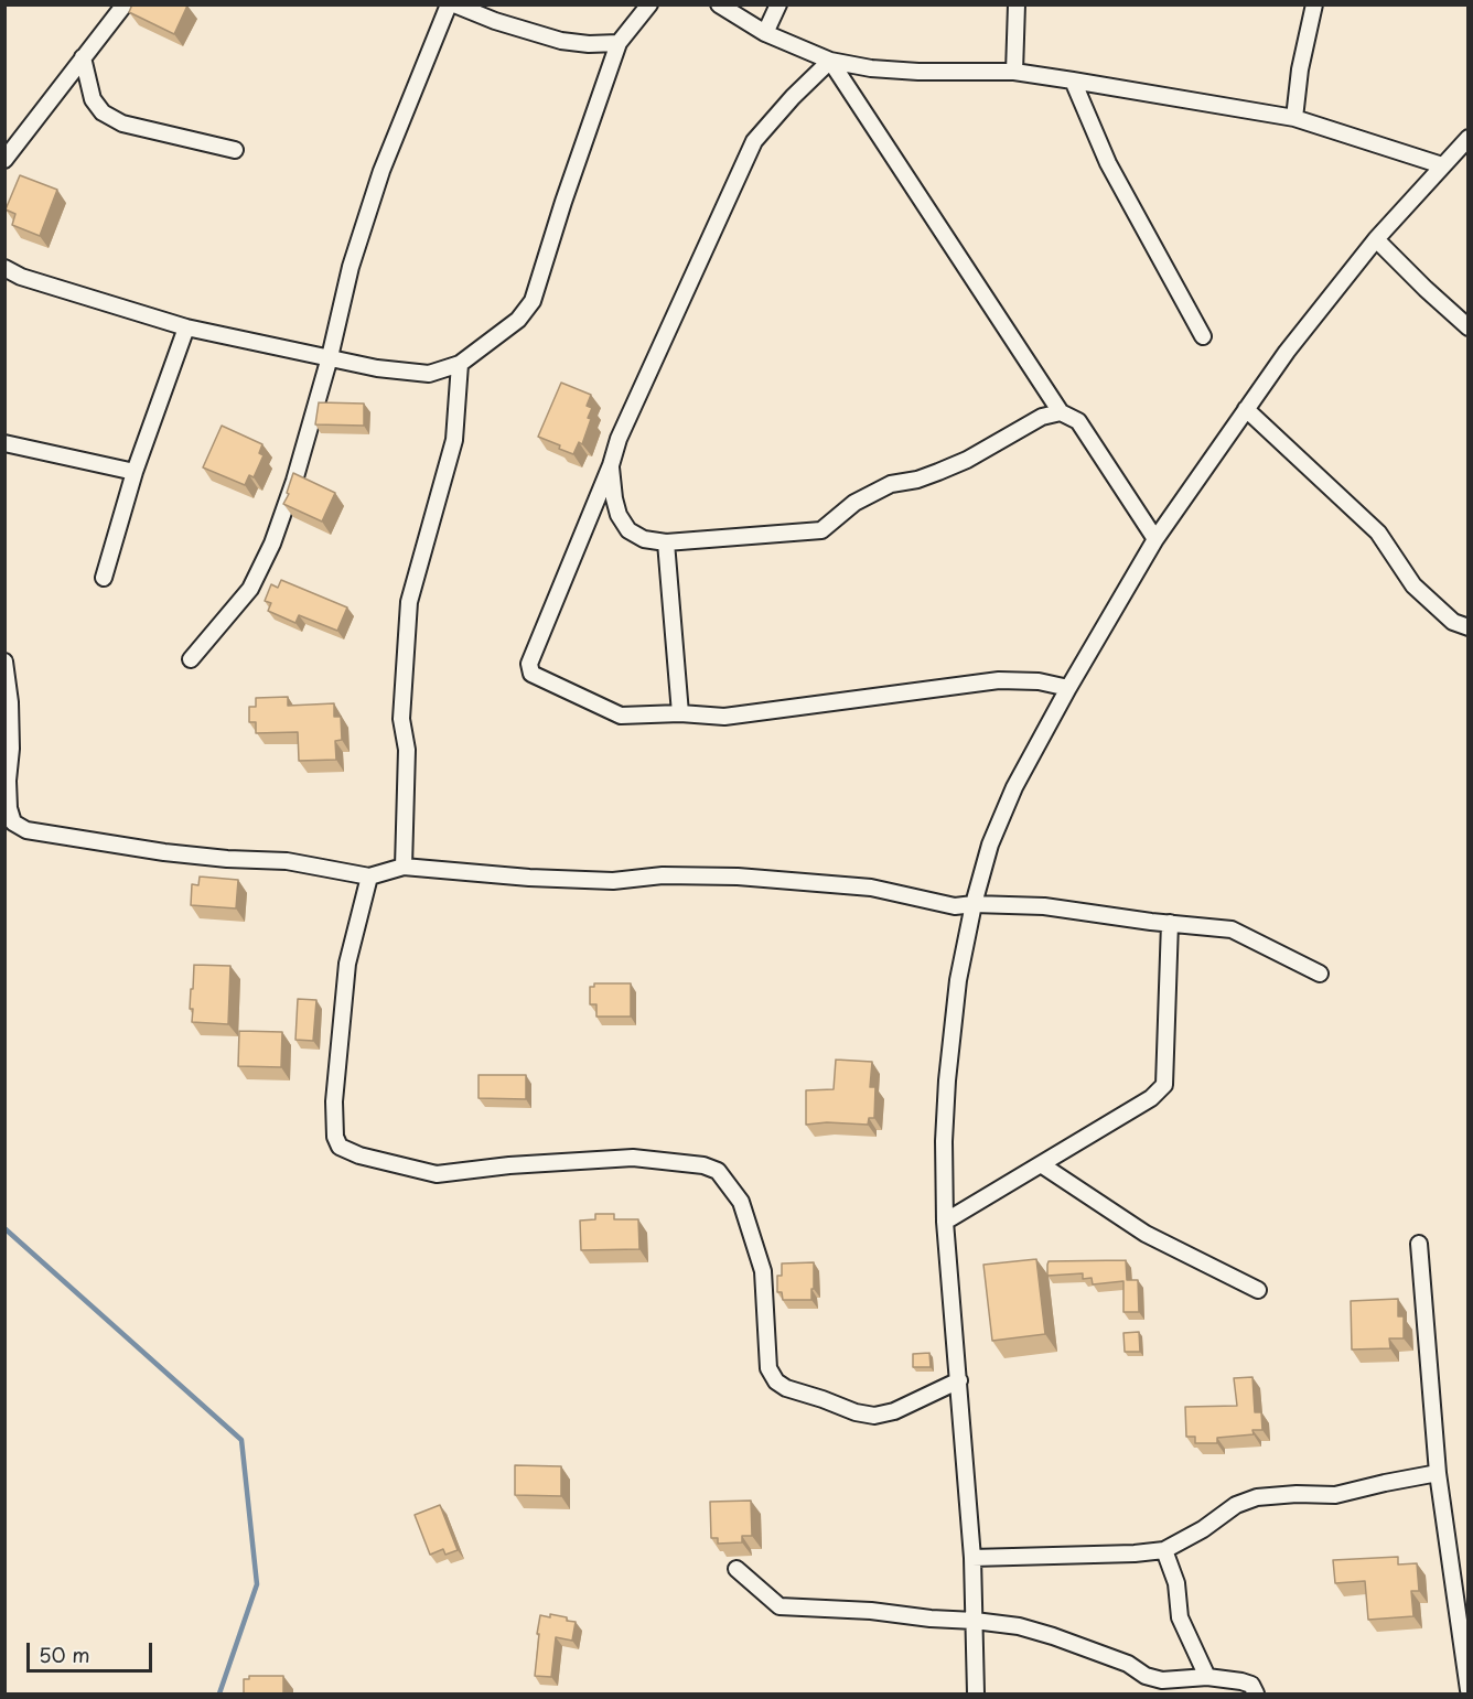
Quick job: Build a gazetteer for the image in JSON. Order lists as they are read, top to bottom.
{
  "scale_bar": "50 m"
}
